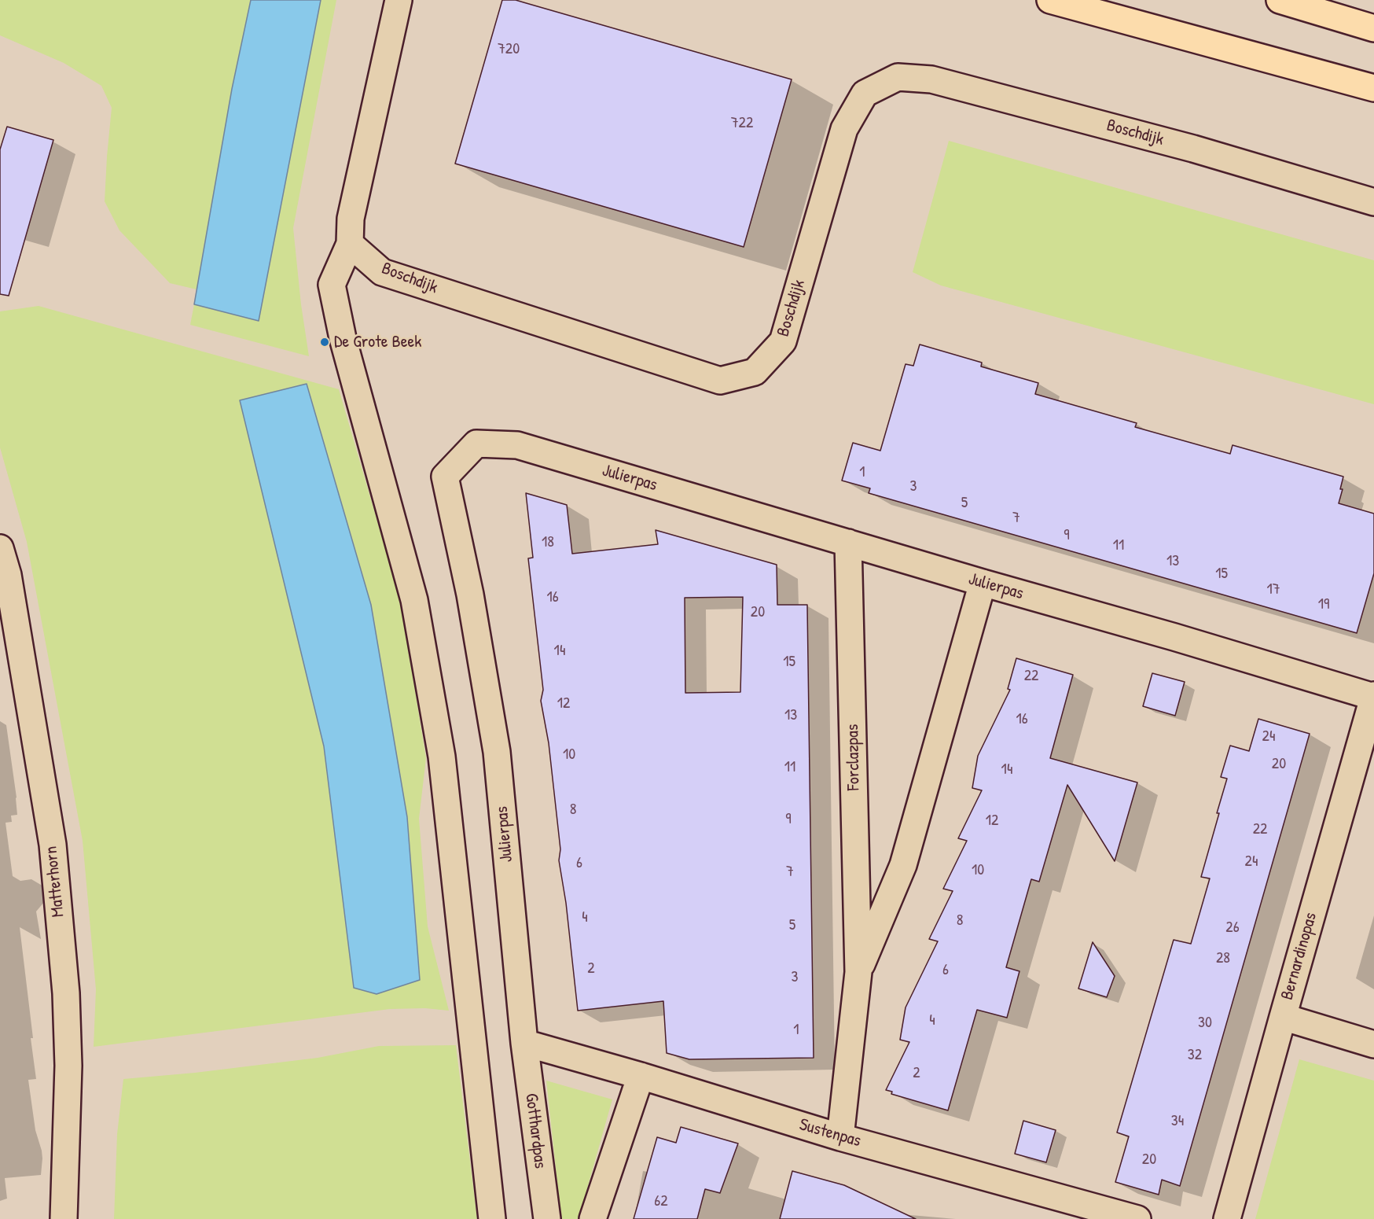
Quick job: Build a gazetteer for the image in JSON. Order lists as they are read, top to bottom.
{
  "streets": {
    "street": [
      "Boschdijk",
      "Julierpas",
      "Forclazpas",
      "Matterhorn",
      "Bernardinopas",
      "Gotthardpas",
      "Sustenpas"
    ]
  },
  "crossings": [
    ["Julierpas", "Forclazpas"],
    ["Julierpas", "Bernardinopas"],
    ["Julierpas", "Gotthardpas"],
    ["Julierpas", "Sustenpas"],
    ["Forclazpas", "Sustenpas"],
    ["Gotthardpas", "Sustenpas"]
  ],
  "places": ["De Grote Beek"],
  "house_numbers": [
    "720",
    "722",
    "1",
    "3",
    "5",
    "7",
    "9",
    "18",
    "11",
    "13",
    "15",
    "17",
    "16",
    "19",
    "20",
    "14",
    "15",
    "22",
    "12",
    "13",
    "16",
    "24",
    "10",
    "20",
    "11",
    "14",
    "8",
    "9",
    "12",
    "22",
    "24",
    "6",
    "10",
    "7",
    "4",
    "8",
    "5",
    "26",
    "28",
    "2",
    "6",
    "3",
    "4",
    "30",
    "1",
    "32",
    "2",
    "34",
    "20",
    "62"
  ]
}
